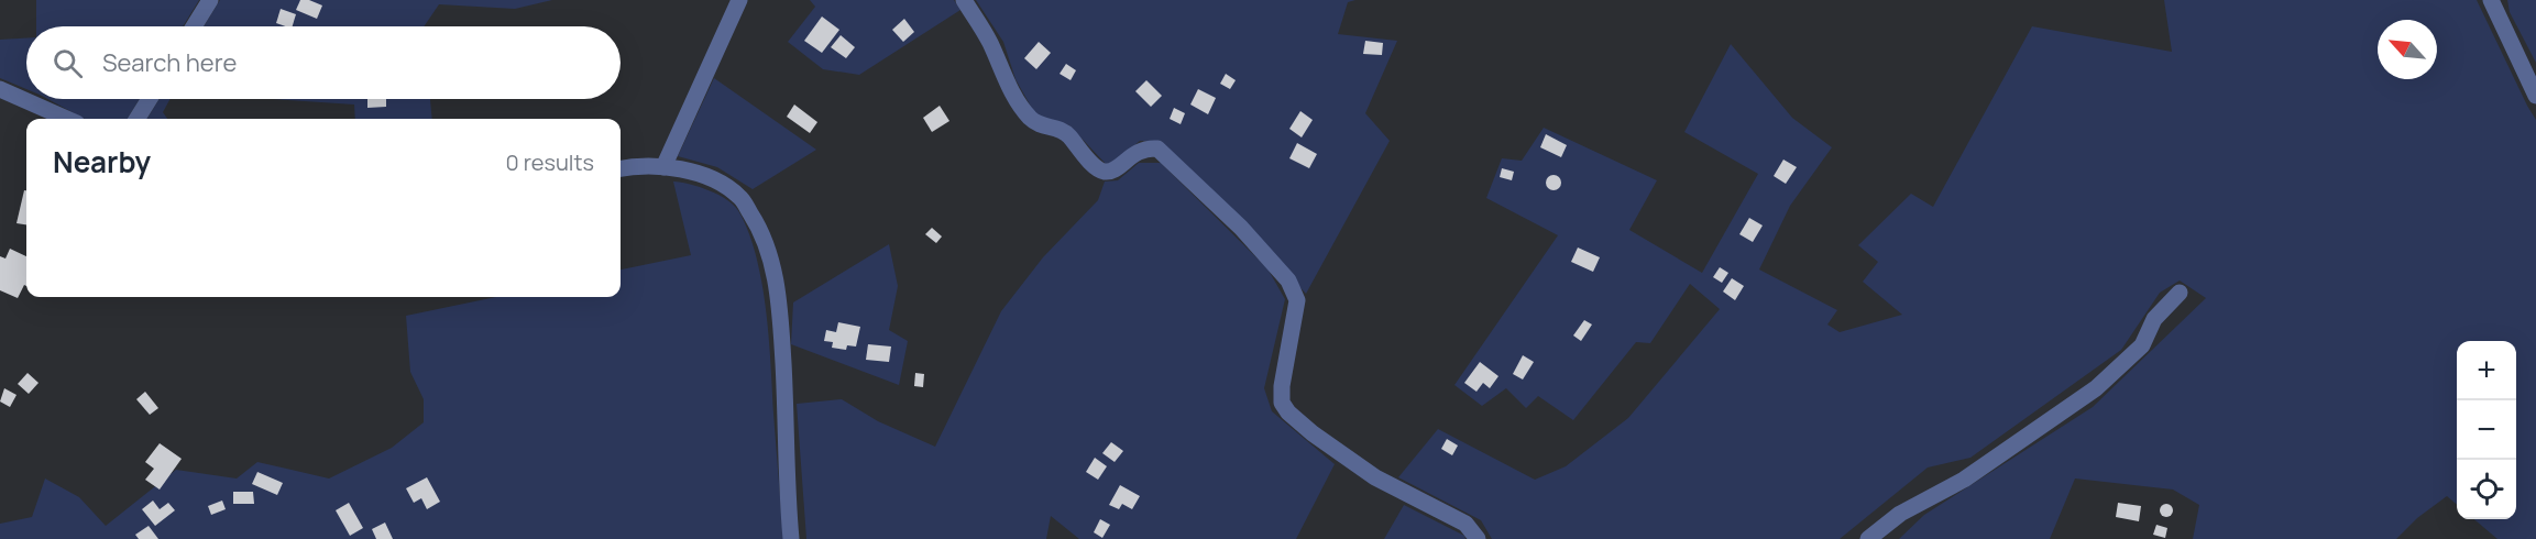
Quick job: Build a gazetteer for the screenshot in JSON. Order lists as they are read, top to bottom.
{
  "north": "top left",
  "page": {
    "search": "Search here",
    "heading": ["Nearby", "0 results"],
    "map_buttons": ["+", "−"]
  }
}
